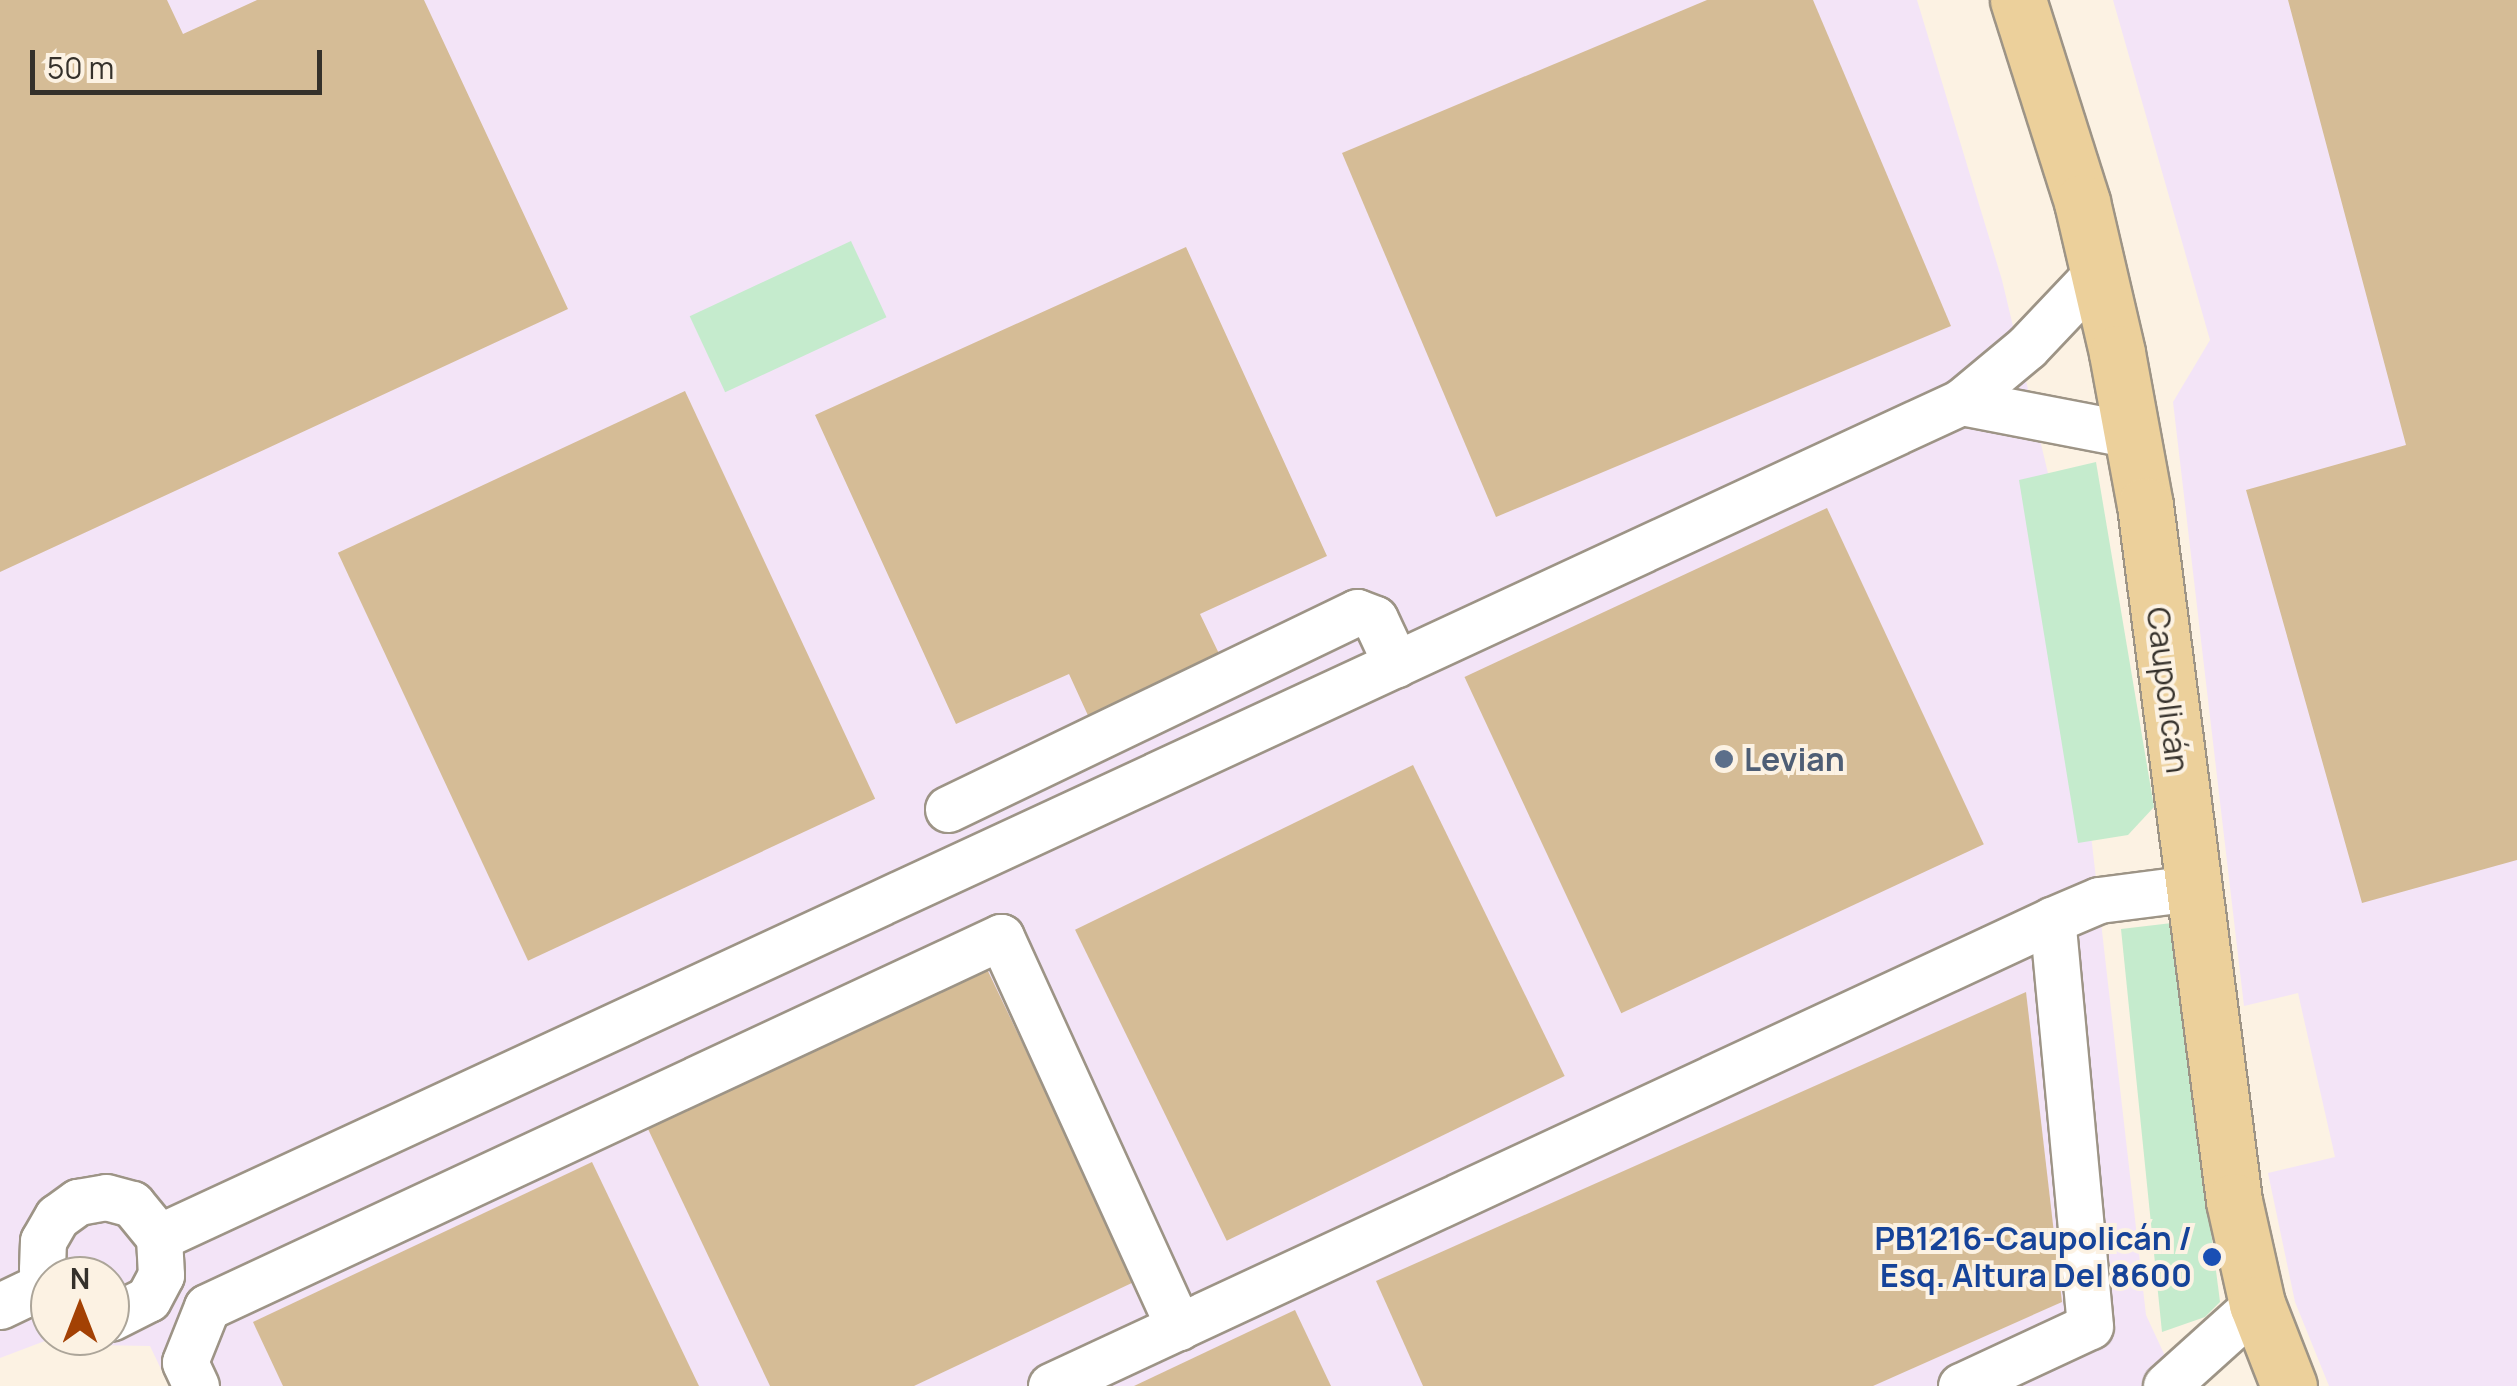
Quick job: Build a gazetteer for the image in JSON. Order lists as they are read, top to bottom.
{
  "streets": {
    "main road": ["Caupolicán"]
  },
  "places": ["Levian", "PB1216-Caupolicán / Esq. Altura Del 8600"],
  "scale_bar": "50 m",
  "north": "top"
}
